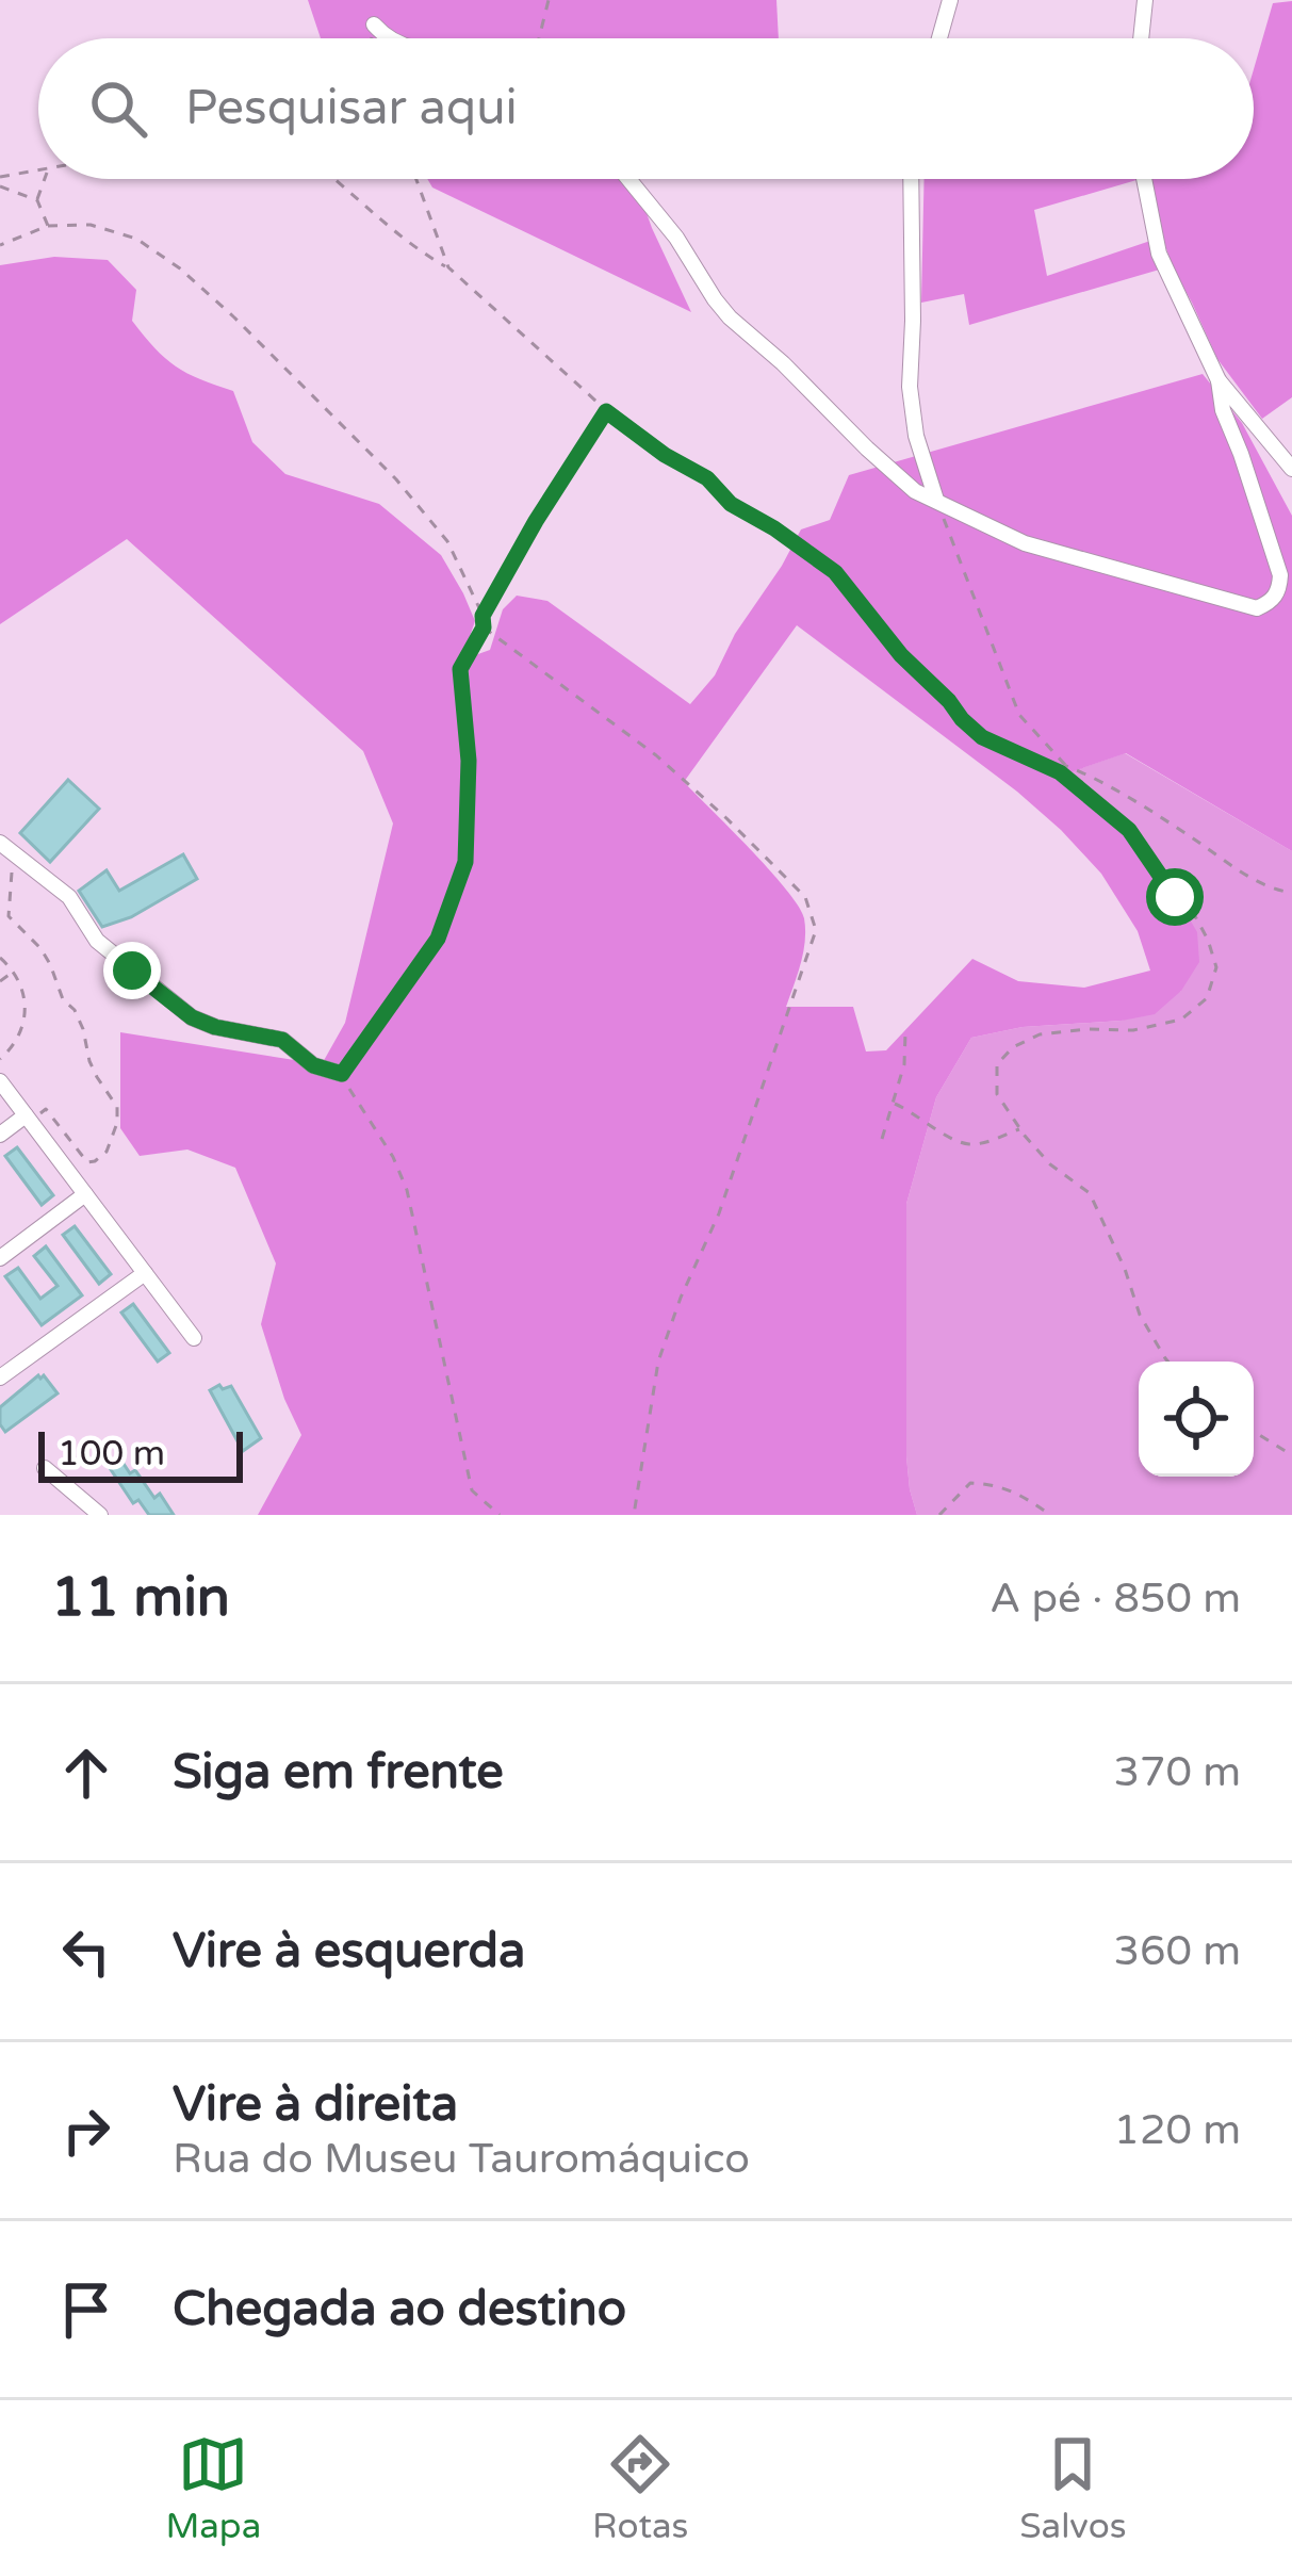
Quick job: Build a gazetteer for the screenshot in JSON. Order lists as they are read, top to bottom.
{
  "scale_bar": "100 m",
  "page": {
    "search": "Pesquisar aqui",
    "scale": "100 m",
    "heading": ["11 min", "A pé · 850 m"],
    "list": [
      ["Siga em frente", "370 m"],
      ["Vire à esquerda", "360 m"],
      ["Vire à direita", "Rua do Museu Tauromáquico", "120 m"],
      "Chegada ao destino"
    ],
    "nav": ["Mapa", "Rotas", "Salvos"]
  }
}
